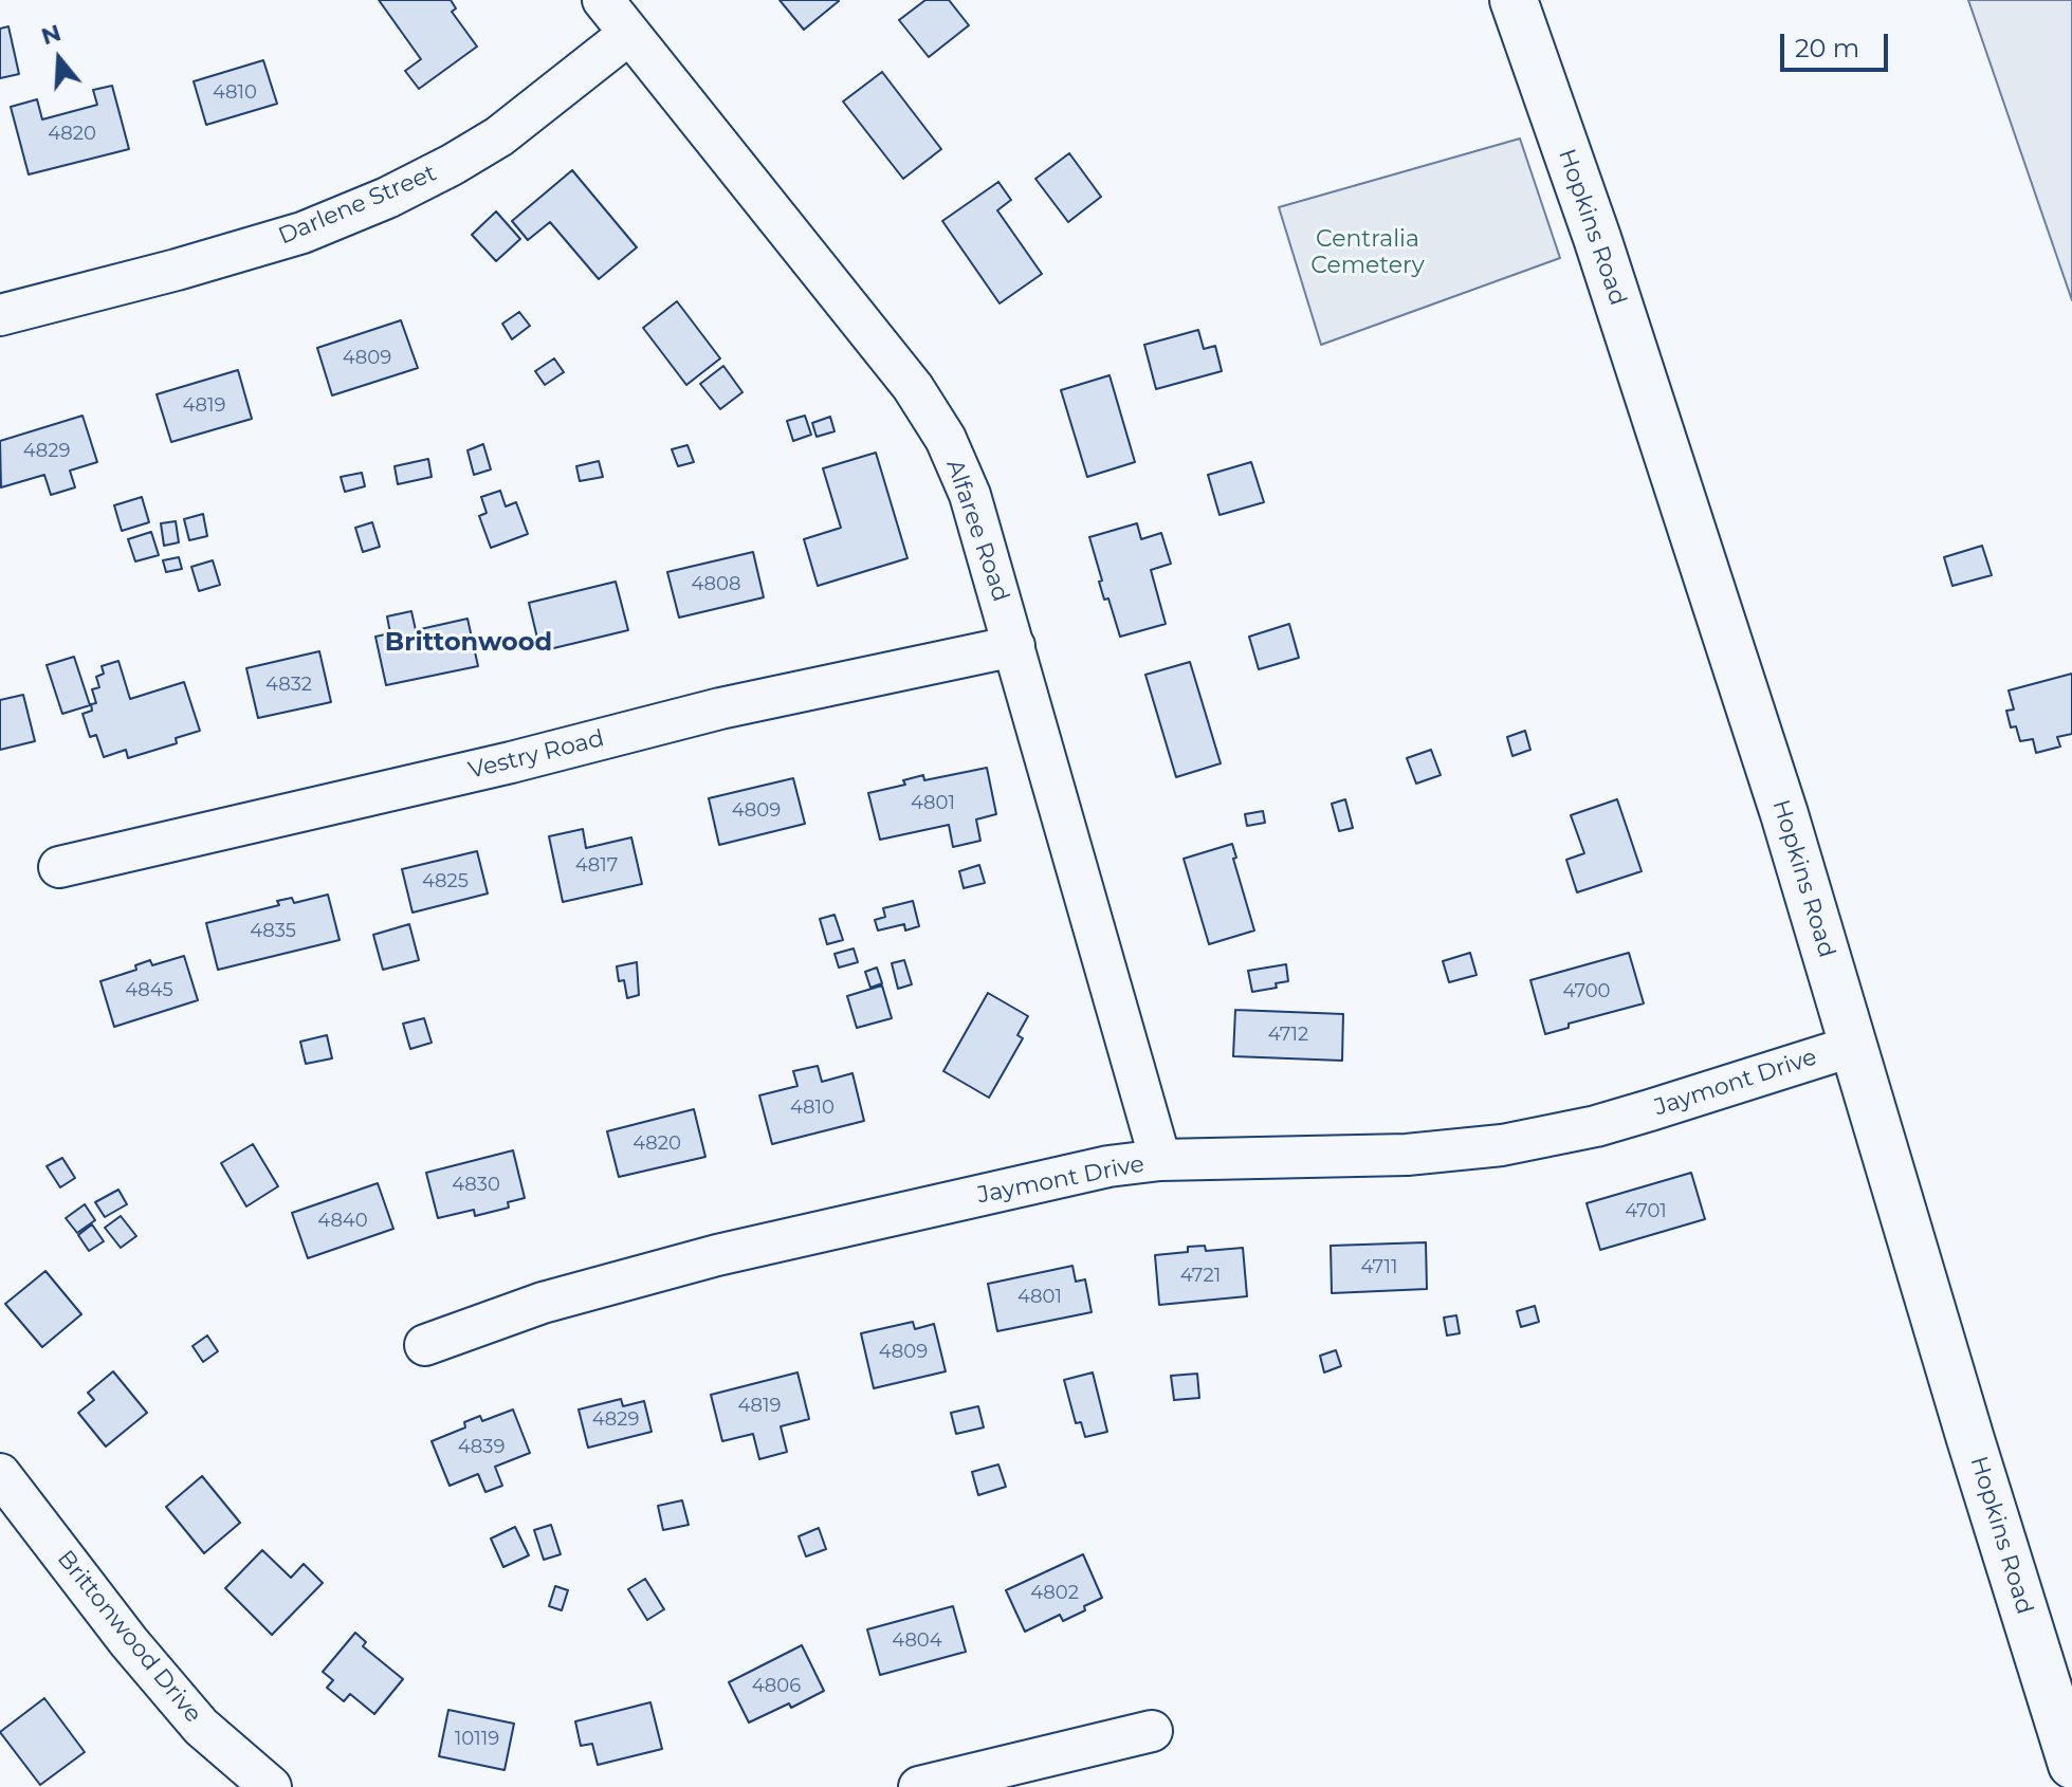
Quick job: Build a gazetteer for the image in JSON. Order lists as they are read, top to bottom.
{
  "streets": {
    "main road": ["Hopkins Road"],
    "street": [
      "Darlene Street",
      "Alfaree Road",
      "Vestry Road",
      "Jaymont Drive",
      "Brittonwood Drive"
    ]
  },
  "crossings": [
    ["Darlene Street", "Alfaree Road"],
    ["Hopkins Road", "Jaymont Drive"],
    ["Alfaree Road", "Vestry Road"],
    ["Alfaree Road", "Jaymont Drive"]
  ],
  "districts": ["Brittonwood"],
  "parks": ["Centralia Cemetery"],
  "house_numbers": [
    "4810",
    "4820",
    "4809",
    "4819",
    "4829",
    "4808",
    "4832",
    "4801",
    "4809",
    "4817",
    "4825",
    "4835",
    "4845",
    "4700",
    "4712",
    "4810",
    "4820",
    "4830",
    "4701",
    "4840",
    "4711",
    "4721",
    "4801",
    "4809",
    "4819",
    "4829",
    "4839",
    "4802",
    "4804",
    "4806",
    "10119"
  ],
  "scale_bar": "20 m",
  "north": "top"
}
